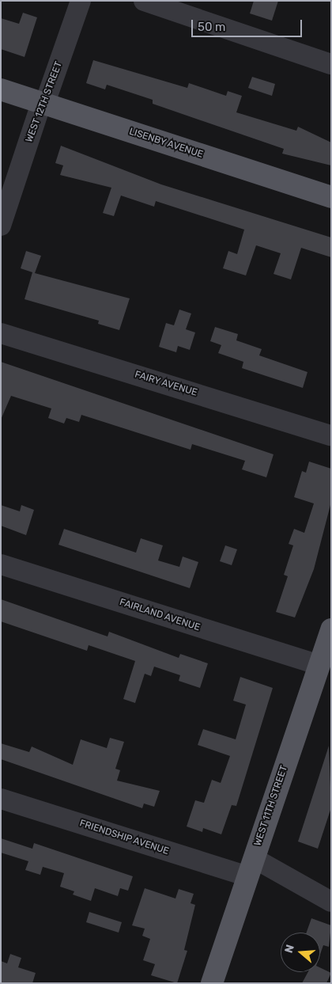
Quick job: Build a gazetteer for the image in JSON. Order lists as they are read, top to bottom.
{
  "streets": {
    "main road": ["LISENBY AVENUE", "WEST 11TH STREET"],
    "street": [
      "WEST 12TH STREET",
      "FAIRY AVENUE",
      "FAIRLAND AVENUE",
      "FRIENDSHIP AVENUE"
    ]
  },
  "crossings": [
    ["WEST 12TH STREET", "LISENBY AVENUE"],
    ["FAIRLAND AVENUE", "WEST 11TH STREET"],
    ["WEST 11TH STREET", "FRIENDSHIP AVENUE"]
  ],
  "scale_bar": "50 m",
  "north": "left"
}
